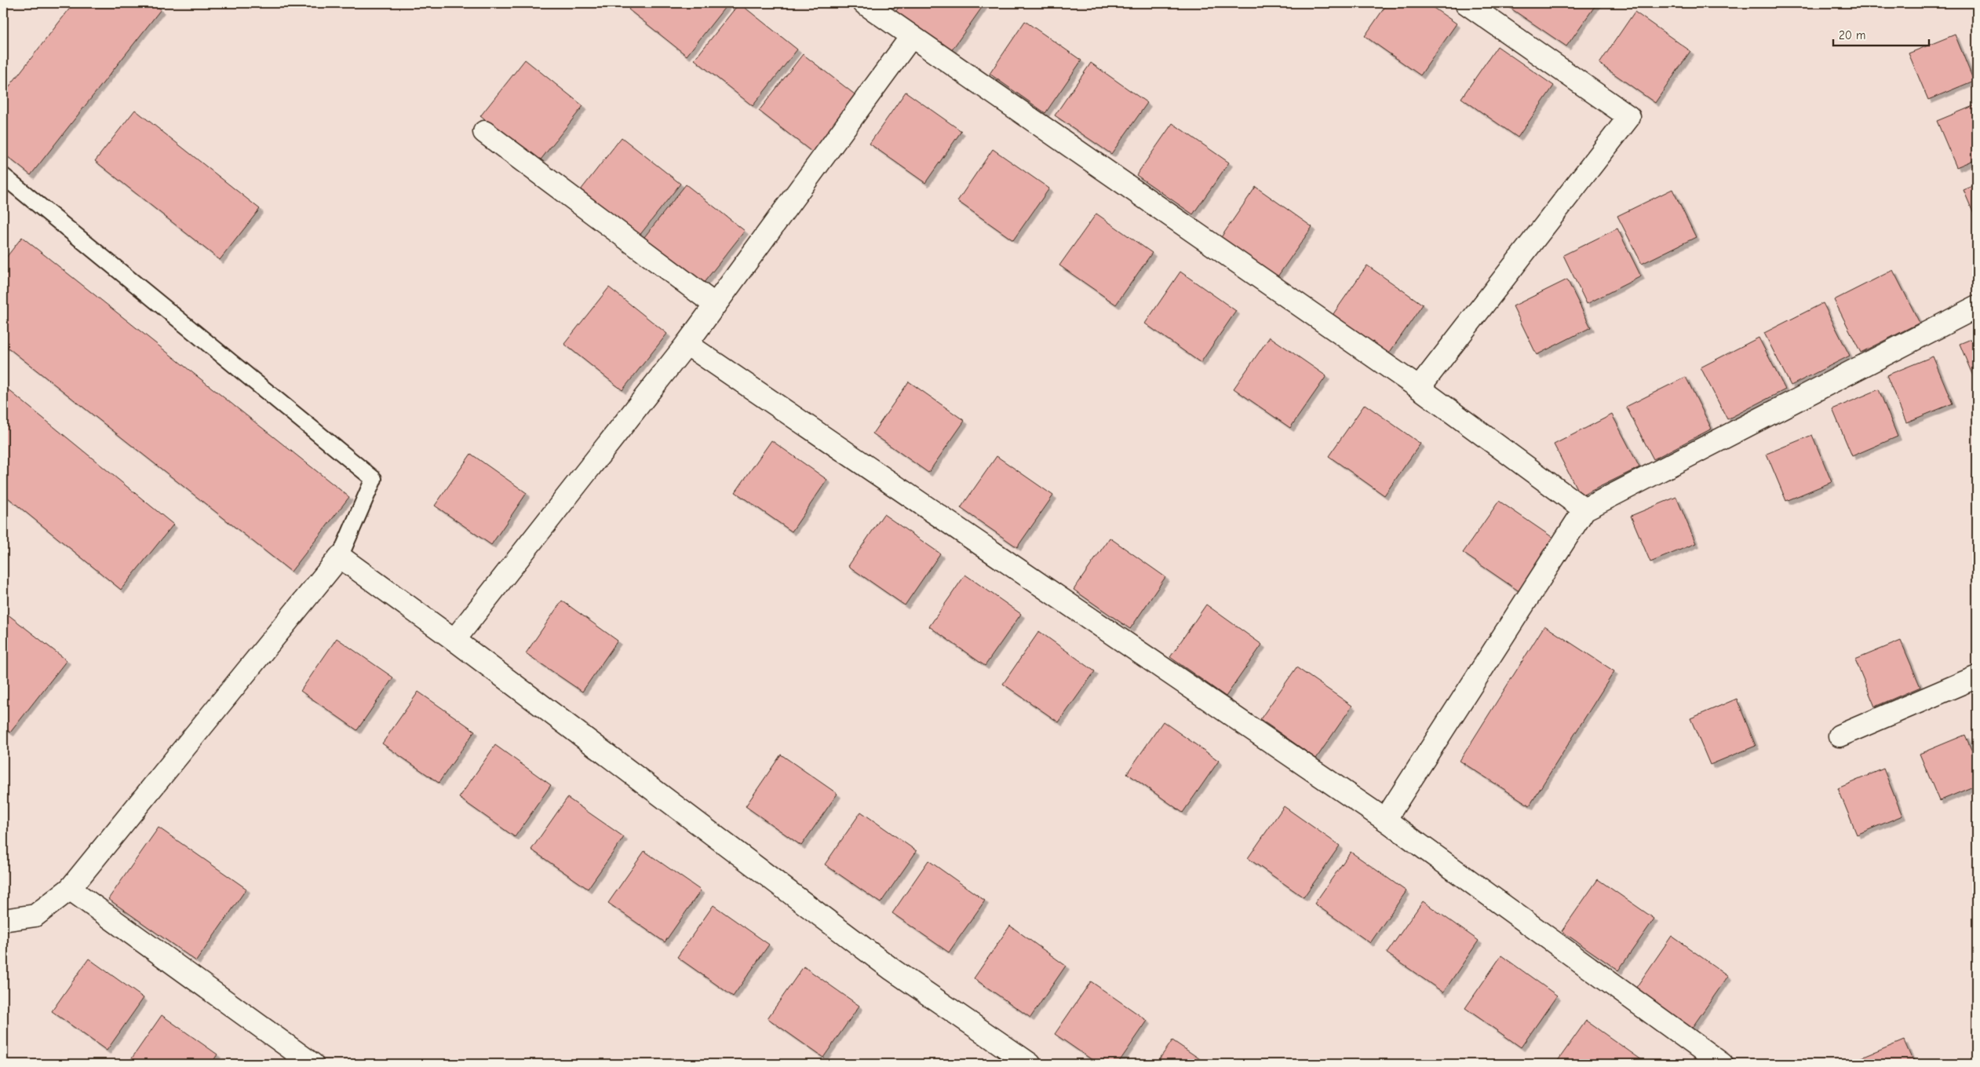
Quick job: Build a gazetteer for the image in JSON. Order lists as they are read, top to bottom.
{
  "scale_bar": "20 m"
}
